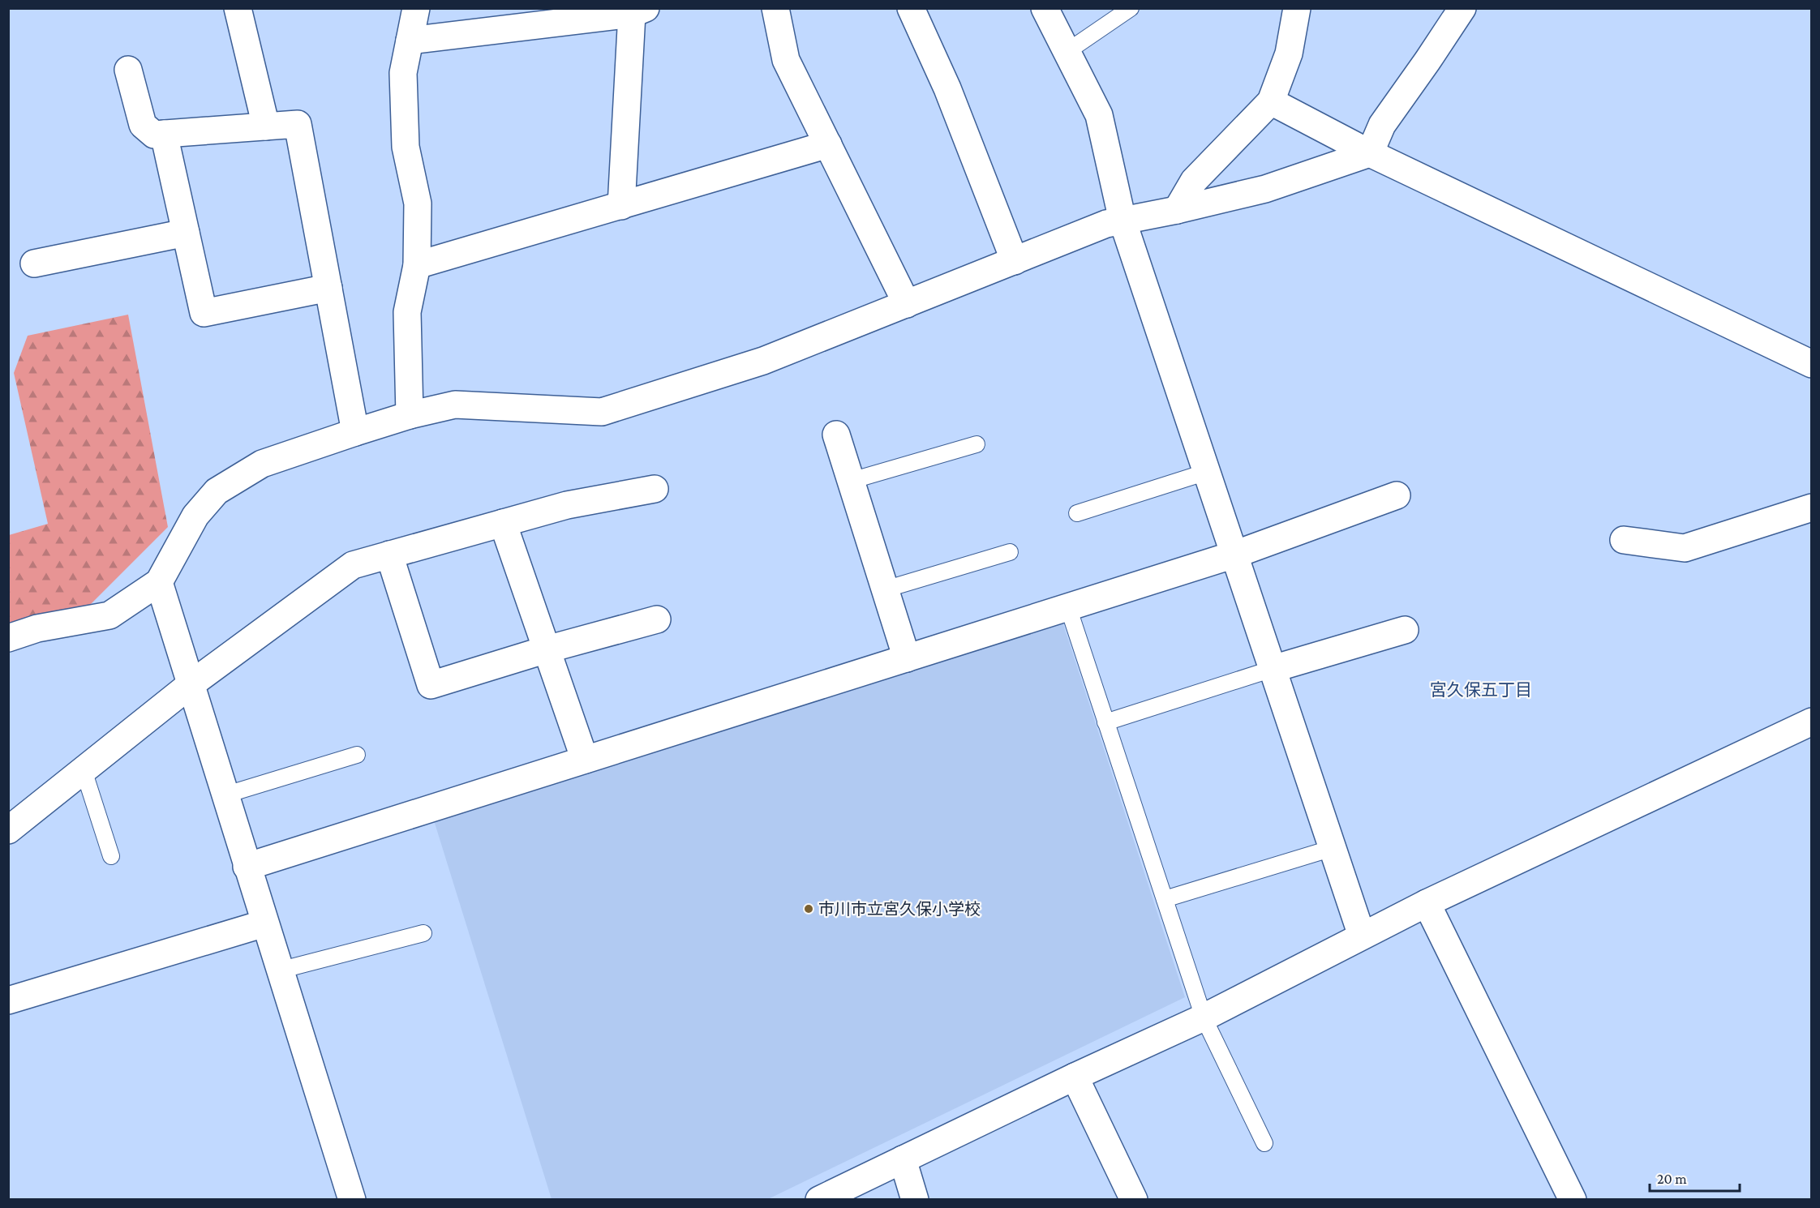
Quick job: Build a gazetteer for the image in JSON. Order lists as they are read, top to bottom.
{
  "districts": ["宮久保五丁目"],
  "places": ["市川市立宮久保小学校"],
  "scale_bar": "20 m"
}
